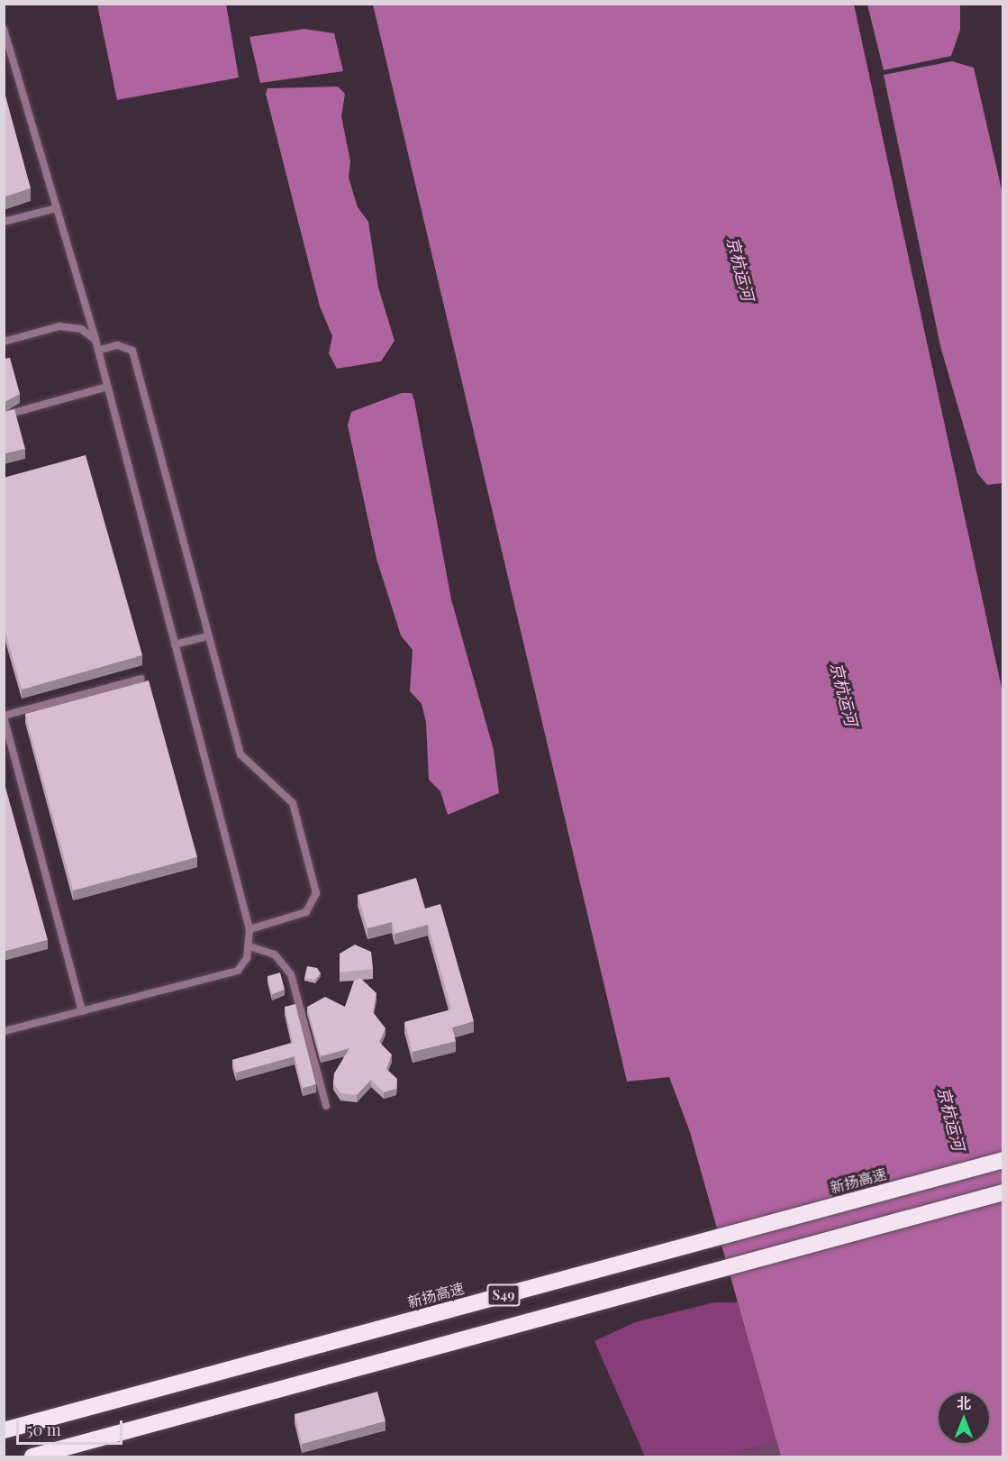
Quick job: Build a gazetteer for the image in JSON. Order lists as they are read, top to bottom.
{
  "streets": {
    "highway": ["新扬高速", "S49"]
  },
  "water": ["京杭运河"],
  "scale_bar": "50 m",
  "north": "top"
}
